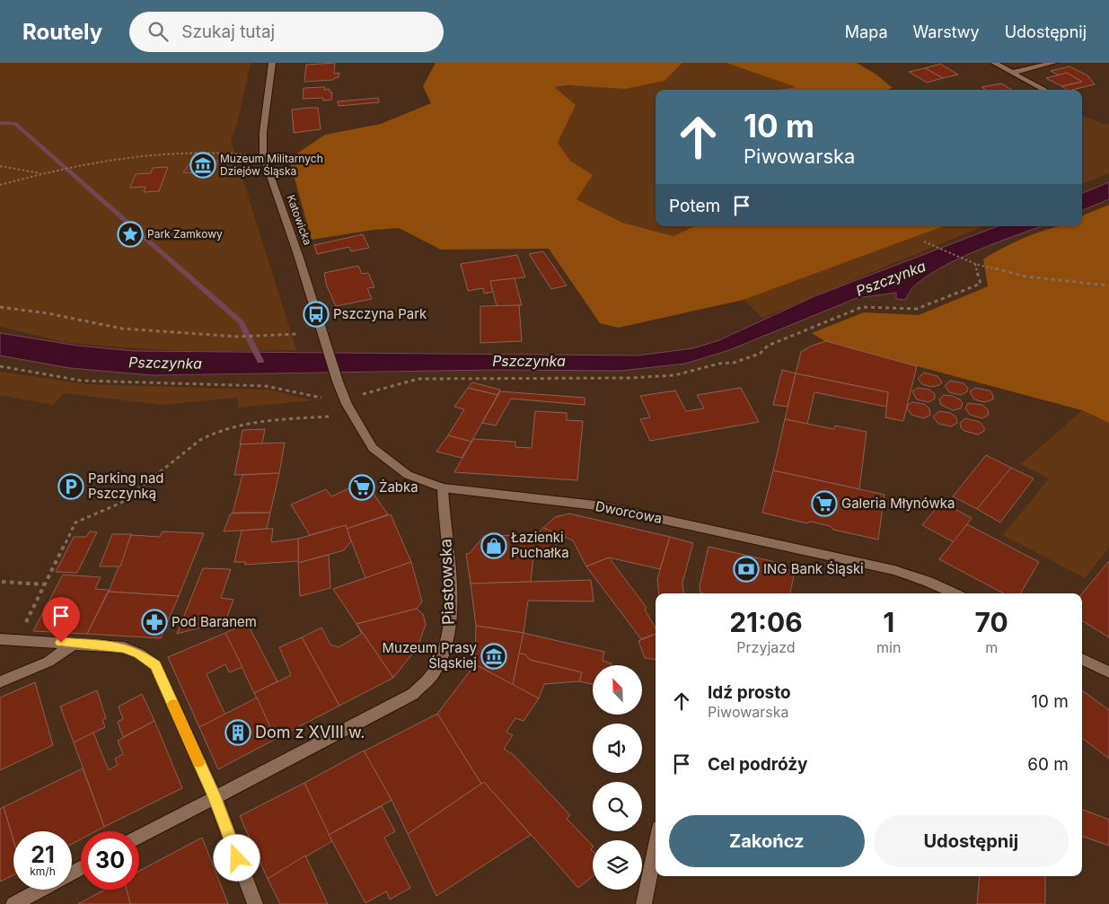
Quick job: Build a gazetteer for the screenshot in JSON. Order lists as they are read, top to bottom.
{
  "streets": {
    "street": ["Katowicka", "Dworcowa", "Piastowska"]
  },
  "crossings": [
    ["Katowicka", "Dworcowa"],
    ["Dworcowa", "Piastowska"]
  ],
  "water": ["Pszczynka"],
  "places": {
    "museum": ["Muzeum Militarnych Dziejów Śląska", "Muzeum Prasy Śląskiej"],
    "place": ["Park Zamkowy"],
    "bus stop": ["Pszczyna Park"],
    "parking": ["Parking nad Pszczynką"],
    "supermarket": ["Żabka", "Galeria Młynówka"],
    "shop": ["Łazienki Puchałka"],
    "bank": ["ING Bank Śląski"],
    "pharmacy": ["Pod Baranem"],
    "building": ["Dom z XVIII w."]
  },
  "north": "top left",
  "page": {
    "header": "Routely",
    "search": "Szukaj tutaj",
    "nav": ["Mapa", "Warstwy", "Udostępnij"],
    "turn": ["10 m", "Piwowarska"],
    "then": "Potem",
    "eta": [
      "21:06",
      "Przyjazd",
      "1",
      "min",
      "70",
      "m"
    ],
    "list": [
      {
        "name": "Idź prosto",
        "note": "Piwowarska",
        "value": "10 m"
      },
      {
        "name": "Cel podróży",
        "value": "60 m"
      }
    ],
    "buttons": ["Zakończ", "Udostępnij"],
    "speed": "21 km/h",
    "limit": "30"
  }
}
